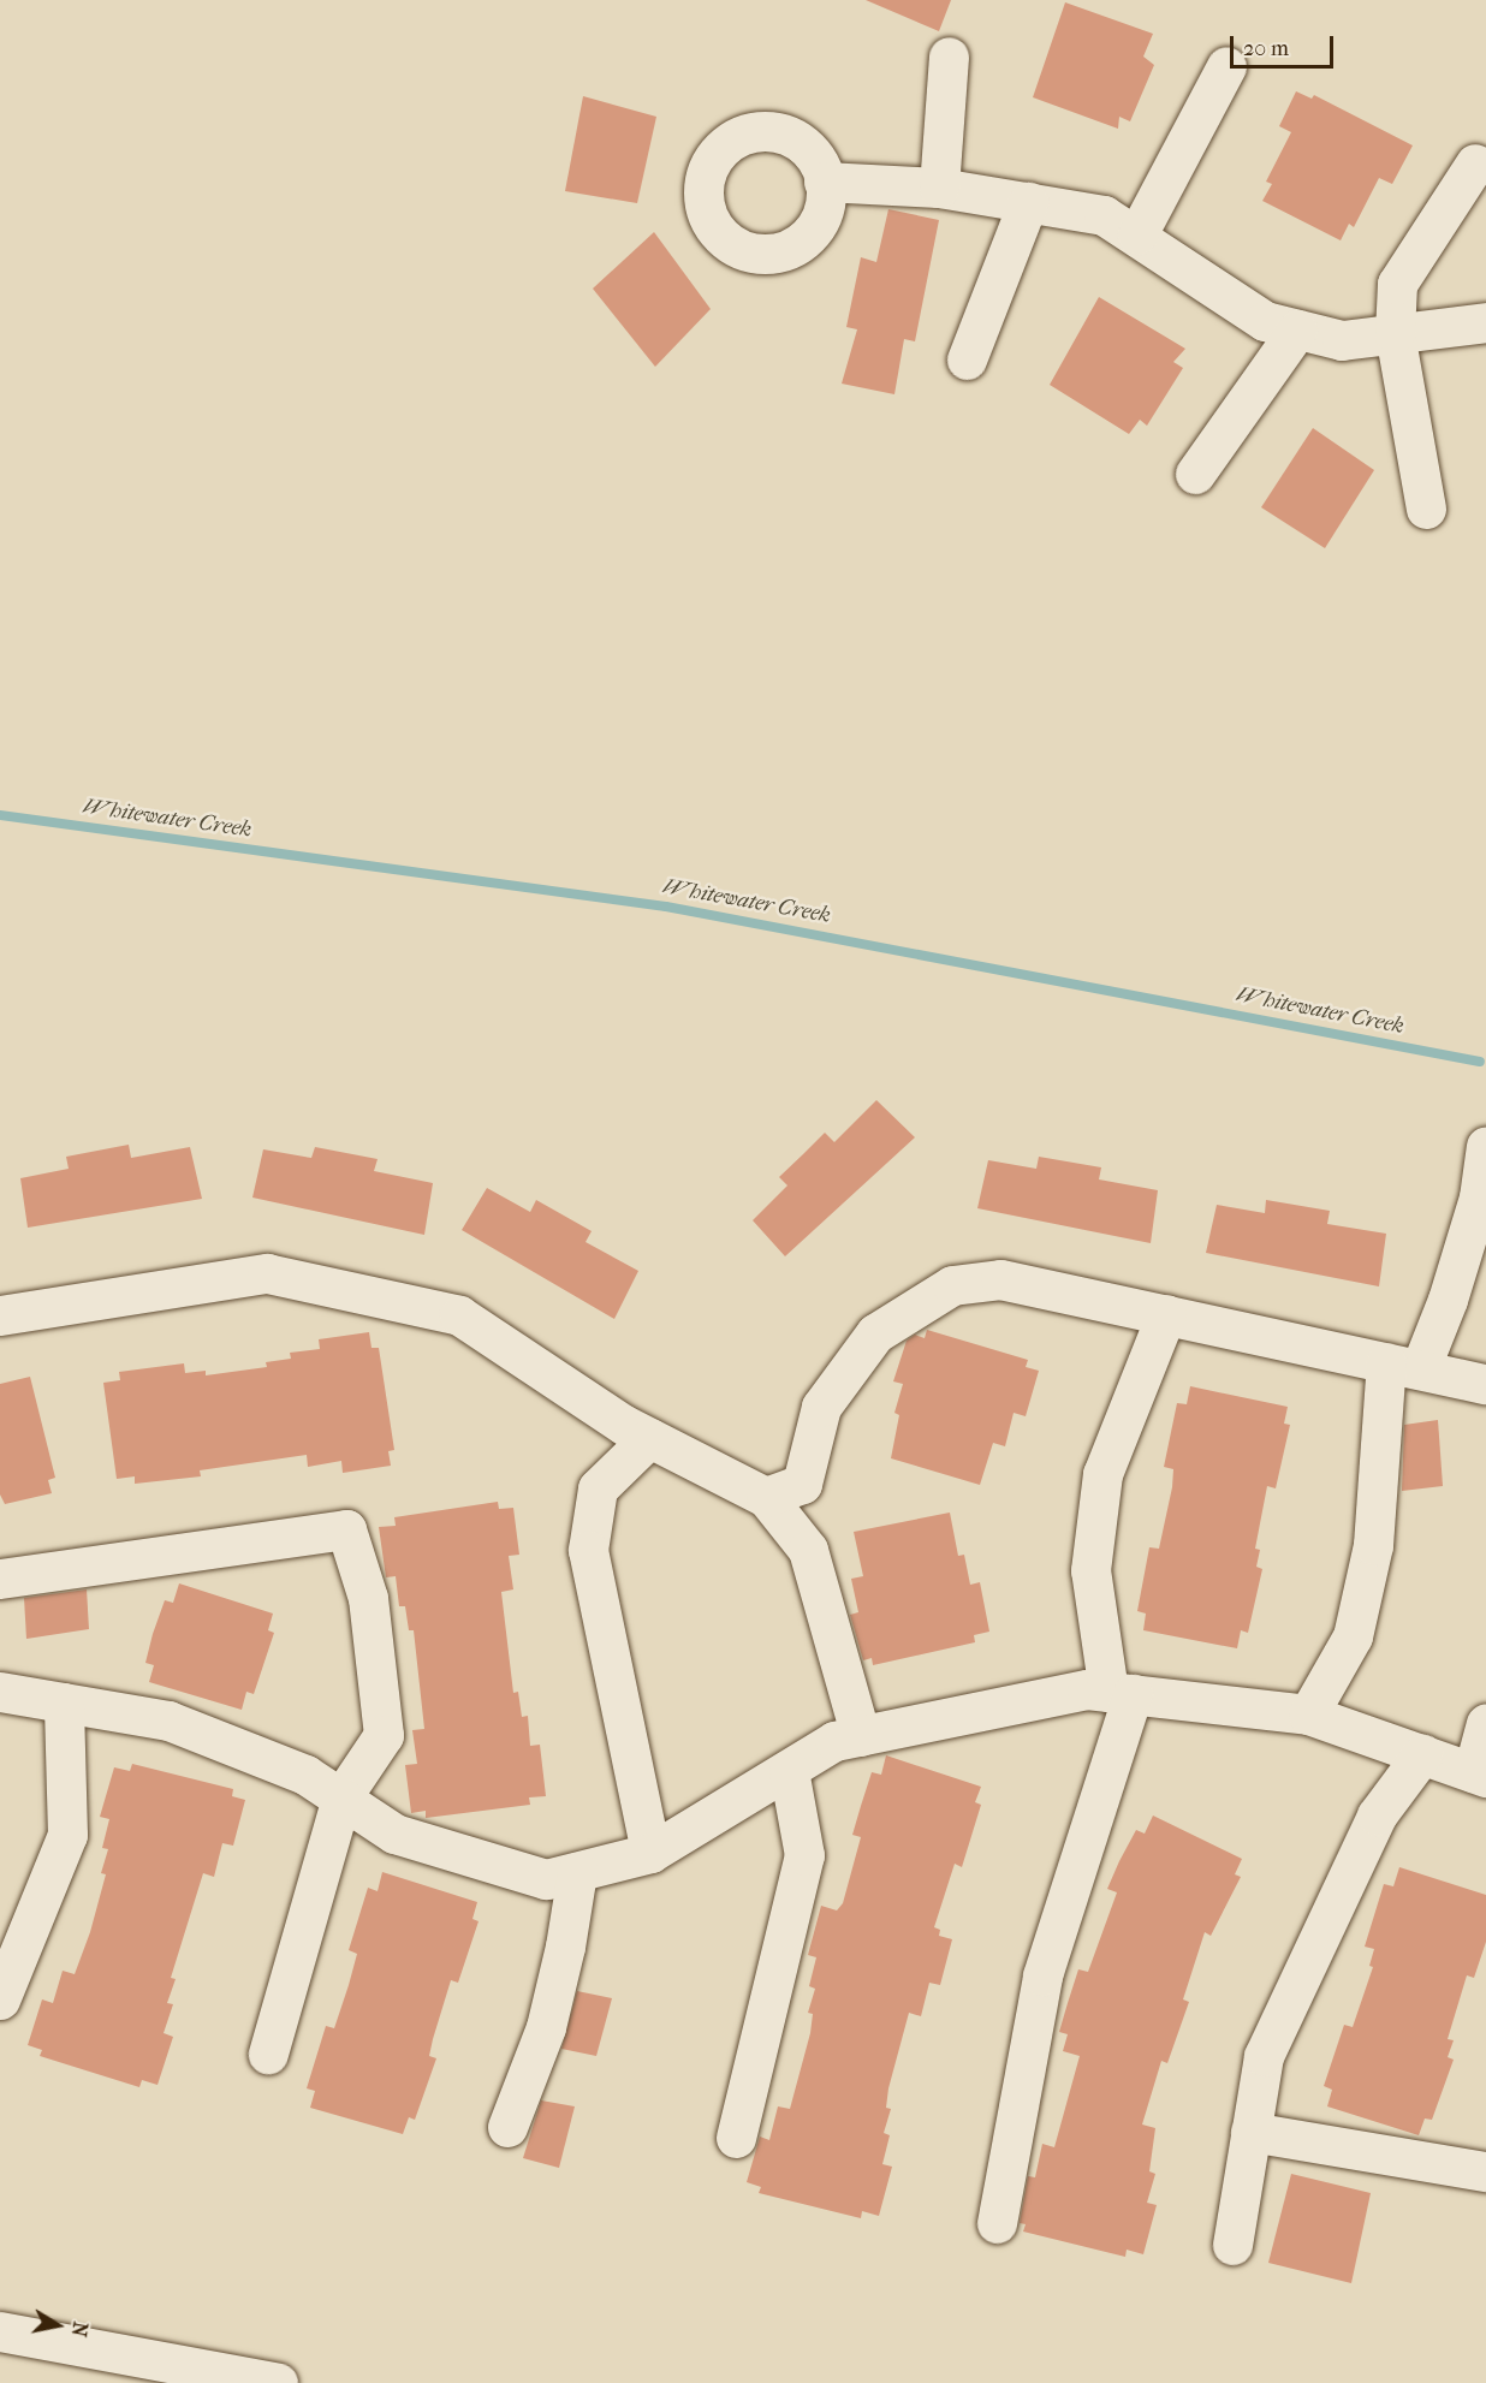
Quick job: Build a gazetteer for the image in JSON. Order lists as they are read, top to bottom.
{
  "water": ["Whitewater Creek"],
  "scale_bar": "20 m",
  "north": "right"
}
